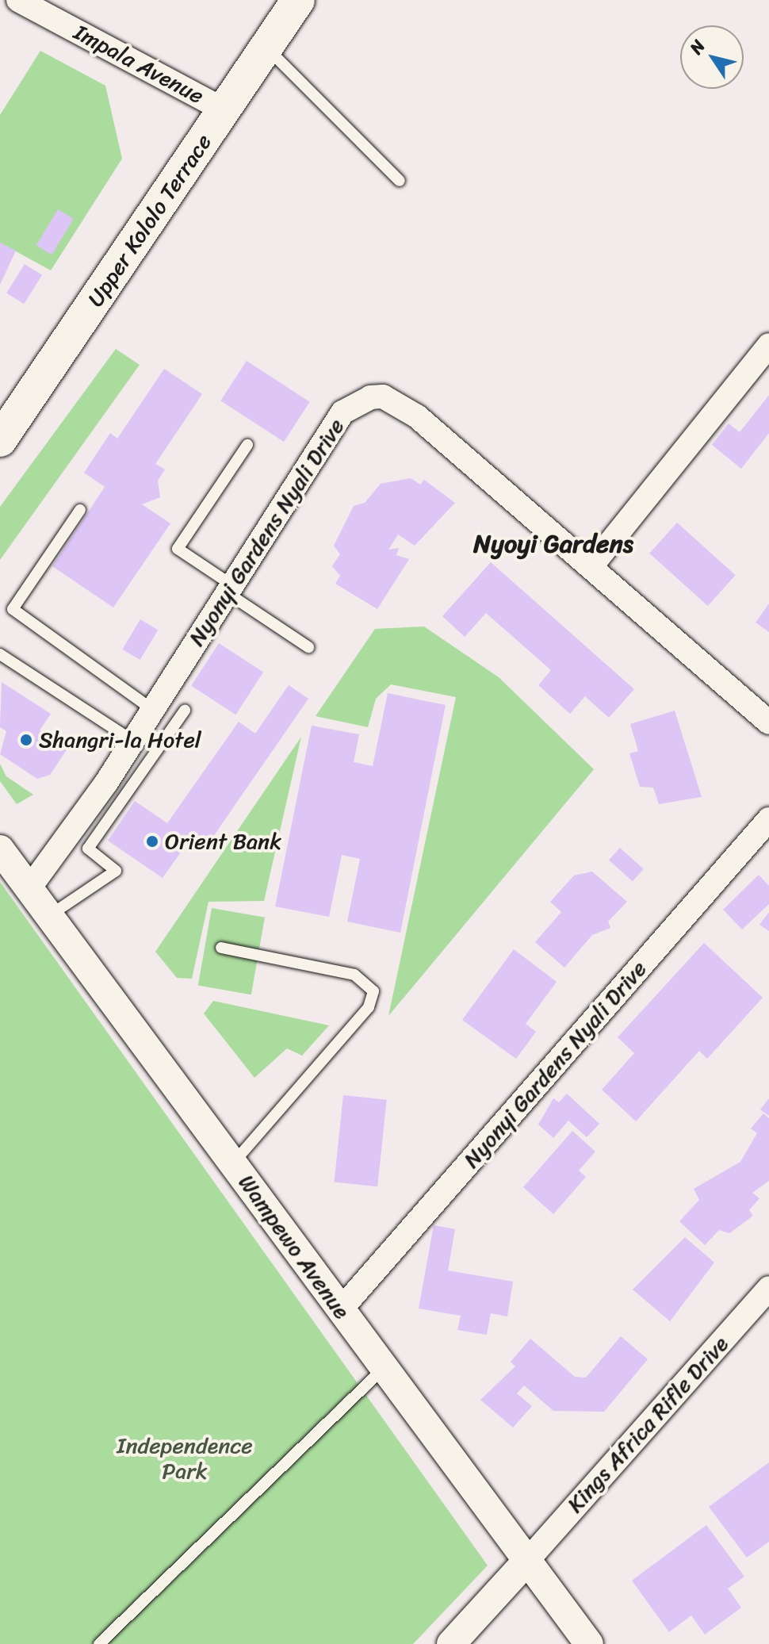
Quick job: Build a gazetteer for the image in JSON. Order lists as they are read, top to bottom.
{
  "streets": {
    "main road": ["Upper Kololo Terrace"],
    "street": [
      "Impala Avenue",
      "Nyonyi Gardens Nyali Drive",
      "Wampewo Avenue",
      "Kings Africa Rifle Drive"
    ]
  },
  "crossings": [
    ["Impala Avenue", "Upper Kololo Terrace"],
    ["Nyonyi Gardens Nyali Drive", "Wampewo Avenue"],
    ["Wampewo Avenue", "Kings Africa Rifle Drive"]
  ],
  "districts": ["Nyoyi Gardens"],
  "parks": ["Independence Park"],
  "places": ["Shangri-la Hotel", "Orient Bank"],
  "north": "top left"
}
